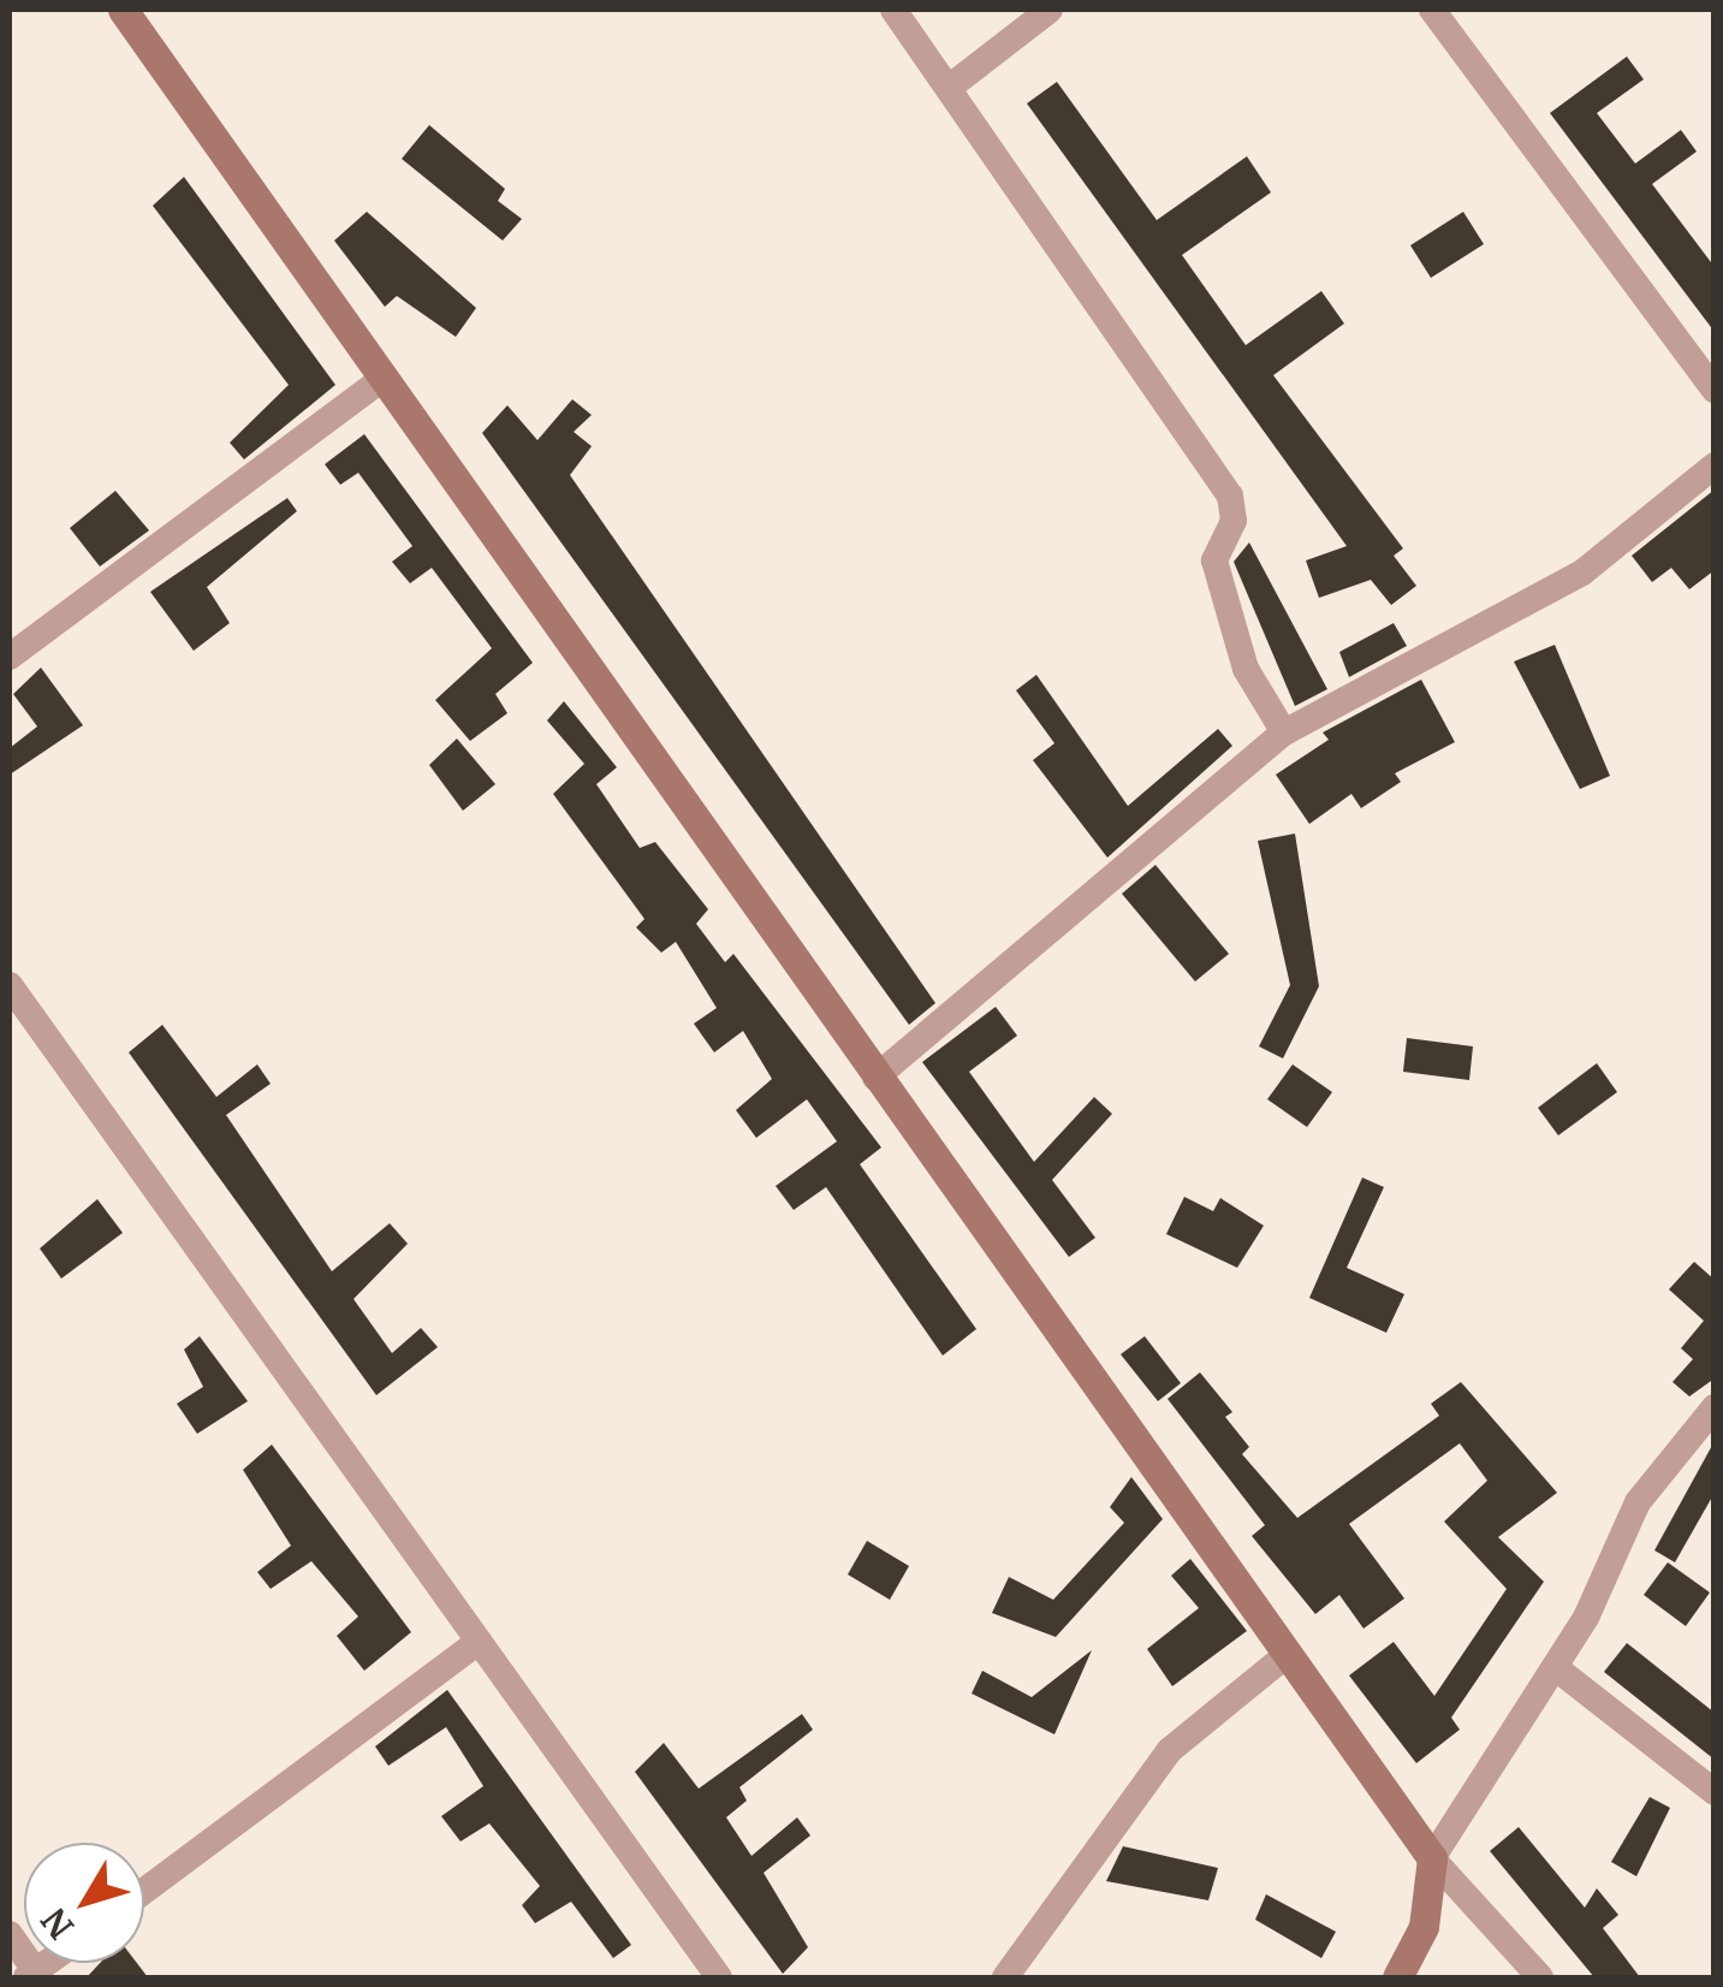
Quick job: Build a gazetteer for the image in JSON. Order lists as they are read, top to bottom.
{
  "north": "bottom left"
}
